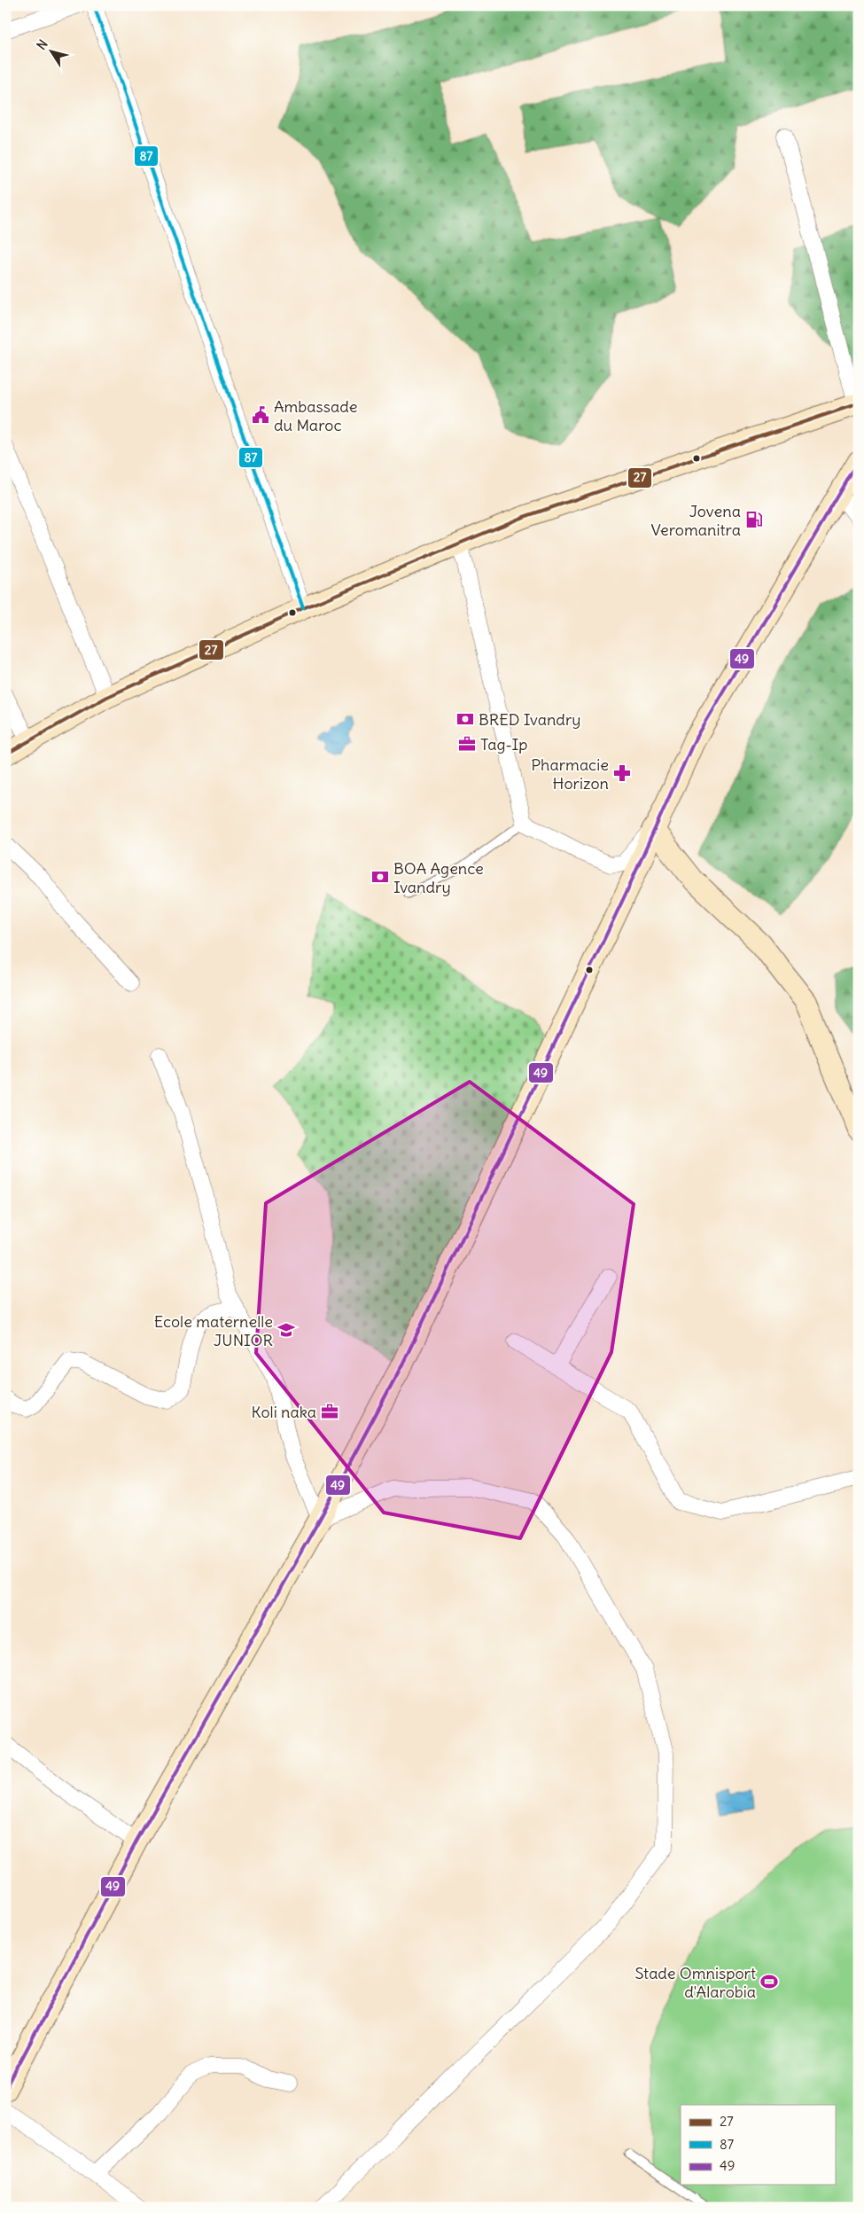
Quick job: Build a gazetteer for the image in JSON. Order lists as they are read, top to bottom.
{
  "places": {
    "public building": ["Ambassade du Maroc"],
    "fuel station": ["Jovena Veromanitra"],
    "bank": ["BRED Ivandry", "BOA Agence Ivandry"],
    "office": ["Tag-Ip", "Koli naka"],
    "pharmacy": ["Pharmacie Horizon"],
    "school or university": ["Ecole maternelle JUNIOR"],
    "sports": ["Stade Omnisport d'Alarobia"]
  },
  "lines": ["transit line 87", "transit line 27", "transit line 49"],
  "legend": ["27", "87", "49"],
  "north": "top left"
}
